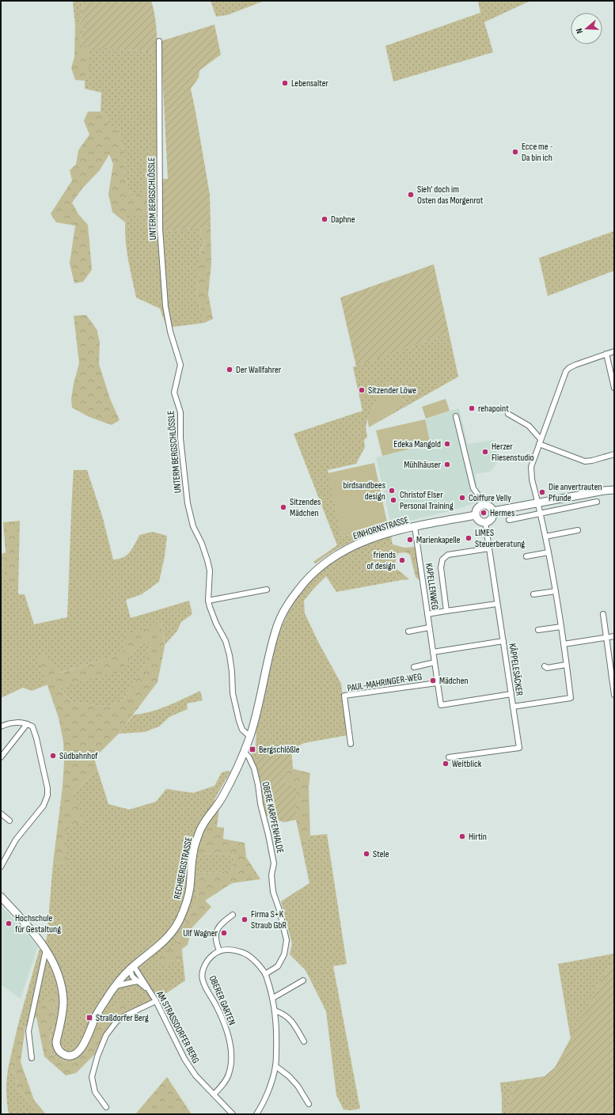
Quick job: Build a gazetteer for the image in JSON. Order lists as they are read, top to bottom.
{
  "streets": {
    "main road": ["EINHORNSTRASSE", "RECHBERGSTRASSE"],
    "street": [
      "UNTERM BERGSCHLÖSSLE",
      "KAPELLENWEG",
      "KÄPPELESÄCKER",
      "PAUL-MAHRINGER-WEG",
      "OBERE KARPFENHALDE",
      "OBERER GARTEN",
      "AM STRASSDORFER BERG"
    ]
  },
  "crossings": [
    ["UNTERM BERGSCHLÖSSLE", "RECHBERGSTRASSE"],
    ["EINHORNSTRASSE", "KAPELLENWEG"],
    ["EINHORNSTRASSE", "KÄPPELESÄCKER"],
    ["EINHORNSTRASSE", "RECHBERGSTRASSE"],
    ["KAPELLENWEG", "KÄPPELESÄCKER"],
    ["KAPELLENWEG", "PAUL-MAHRINGER-WEG"],
    ["OBERE KARPFENHALDE", "RECHBERGSTRASSE"],
    ["RECHBERGSTRASSE", "AM STRASSDORFER BERG"],
    ["OBERER GARTEN", "AM STRASSDORFER BERG"]
  ],
  "places": {
    "other": [
      "Lebensalter",
      "Ecce me - Da bin ich",
      "Sieh‘ doch im Osten das Morgenrot",
      "Daphne",
      "Der Wallfahrer",
      "Sitzender Löwe",
      "rehapoint",
      "Edeka Mangold",
      "Herzer Fliesenstudio",
      "Mühlhäuser",
      "birdsandbees design",
      "Die anvertrauten Pfunde",
      "Coiffure Velly",
      "Christof Elser Personal Training",
      "Sitzendes Mädchen",
      "Hermes",
      "LIMES Steuerberatung",
      "Marienkapelle",
      "friends of design",
      "Mädchen",
      "Südbahnhof",
      "Weitblick",
      "Hirtin",
      "Stele",
      "Firma S+K Straub GbR",
      "Hochschule für Gestaltung",
      "Ulf Wagner"
    ],
    "transit": ["Bergschlößle", "Straßdorfer Berg"]
  },
  "north": "left"
}
